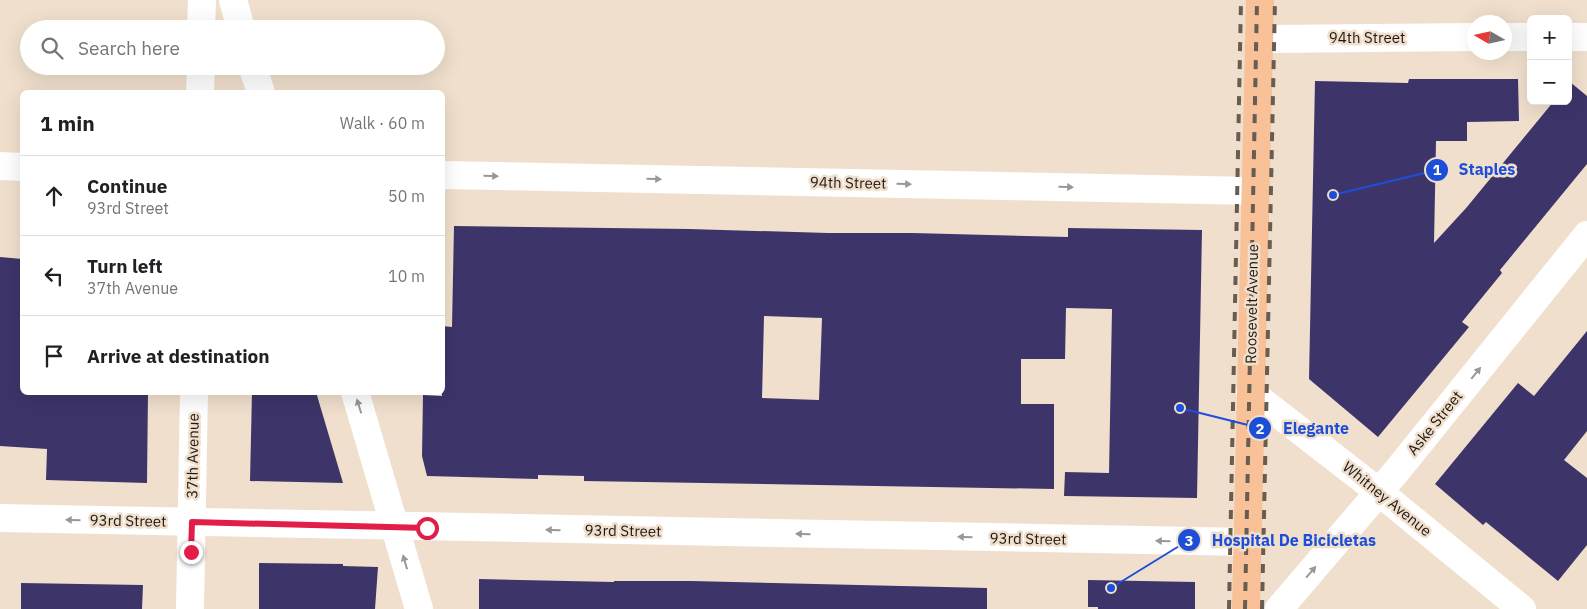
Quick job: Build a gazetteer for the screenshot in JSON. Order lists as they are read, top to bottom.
{
  "streets": {
    "main road": ["Roosevelt Avenue"],
    "street": [
      "94th Street",
      "Aske Street",
      "37th Avenue",
      "Whitney Avenue",
      "93rd Street"
    ]
  },
  "crossings": [
    ["94th Street", "Roosevelt Avenue"],
    ["Roosevelt Avenue", "Whitney Avenue"],
    ["Roosevelt Avenue", "93rd Street"],
    ["Aske Street", "Whitney Avenue"],
    ["37th Avenue", "93rd Street"]
  ],
  "one_way": ["94th Street", "Aske Street", "93rd Street"],
  "places": ["Staples", "Elegante", "Hospital De Bicicletas"],
  "north": "left",
  "page": {
    "map_buttons": ["+", "−"],
    "search": "Search here",
    "heading": ["1 min", "Walk · 60 m"],
    "list": [
      ["Continue", "93rd Street", "50 m"],
      ["Turn left", "37th Avenue", "10 m"],
      "Arrive at destination"
    ]
  }
}
